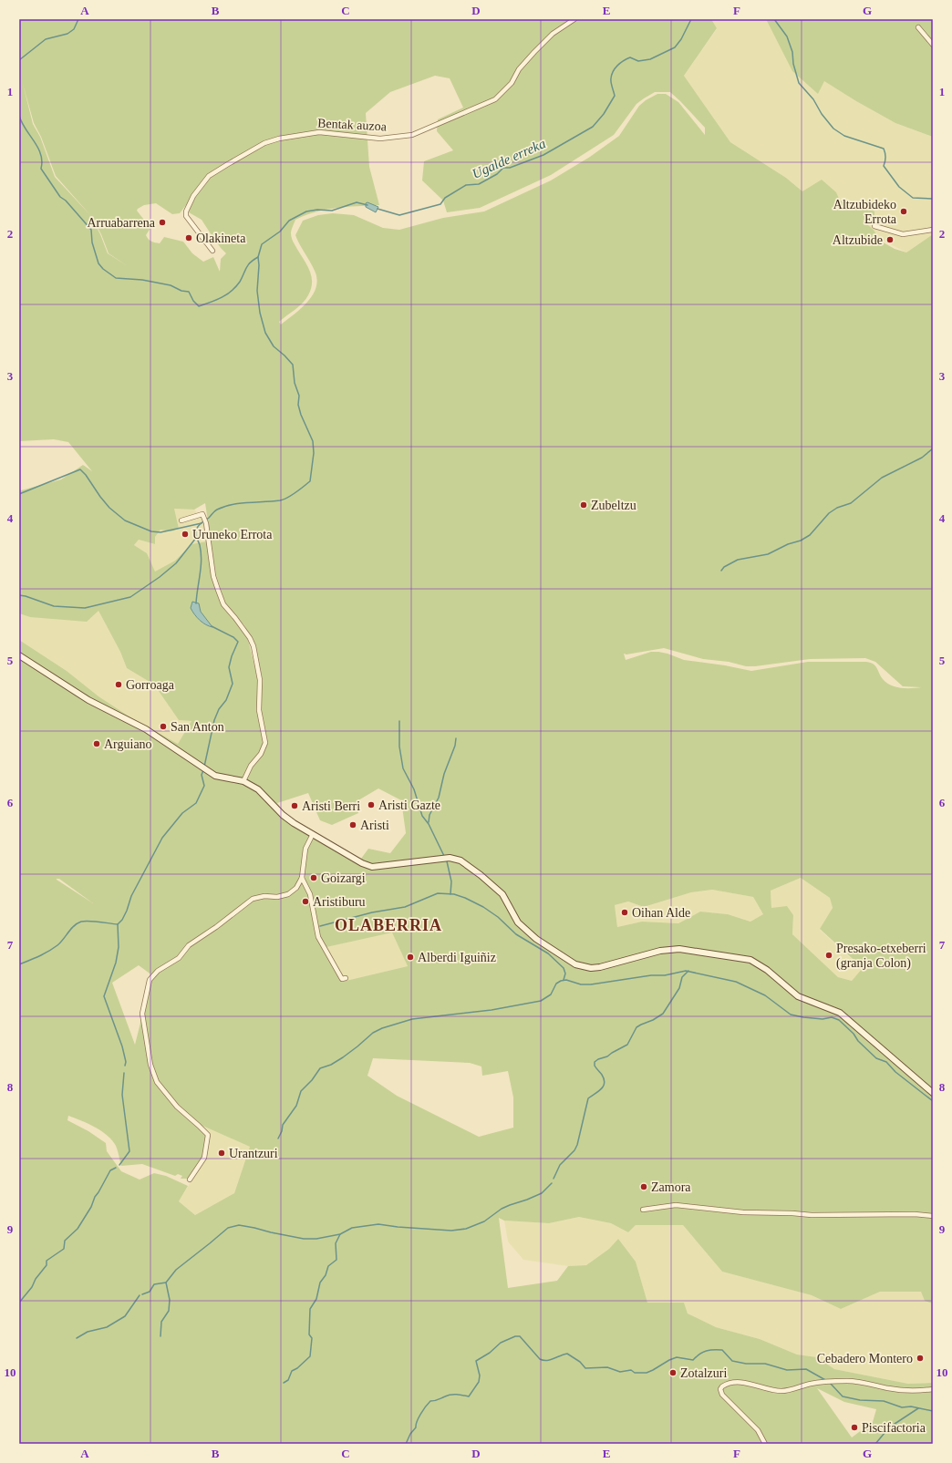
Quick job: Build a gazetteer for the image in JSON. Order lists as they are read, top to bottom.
{
  "streets": {
    "street": ["Bentak auzoa"]
  },
  "districts": ["OLABERRIA"],
  "water": ["Ugalde erreka"],
  "places": [
    "Altzubideko Errota",
    "Arruabarrena",
    "Olakineta",
    "Altzubide",
    "Zubeltzu",
    "Uruneko Errota",
    "Gorroaga",
    "San Anton",
    "Arguiano",
    "Aristi Gazte",
    "Aristi Berri",
    "Aristi",
    "Goizargi",
    "Aristiburu",
    "Oihan Alde",
    "Presako-etxeberri (granja Colon)",
    "Alberdi Iguiñiz",
    "Urantzuri",
    "Zamora",
    "Cebadero Montero",
    "Zotalzuri",
    "Piscifactoria"
  ],
  "grid": {
    "columns": [
      "A",
      "B",
      "C",
      "D",
      "E",
      "F",
      "G"
    ],
    "rows": [
      "1",
      "2",
      "3",
      "4",
      "5",
      "6",
      "7",
      "8",
      "9",
      "10"
    ]
  }
}
